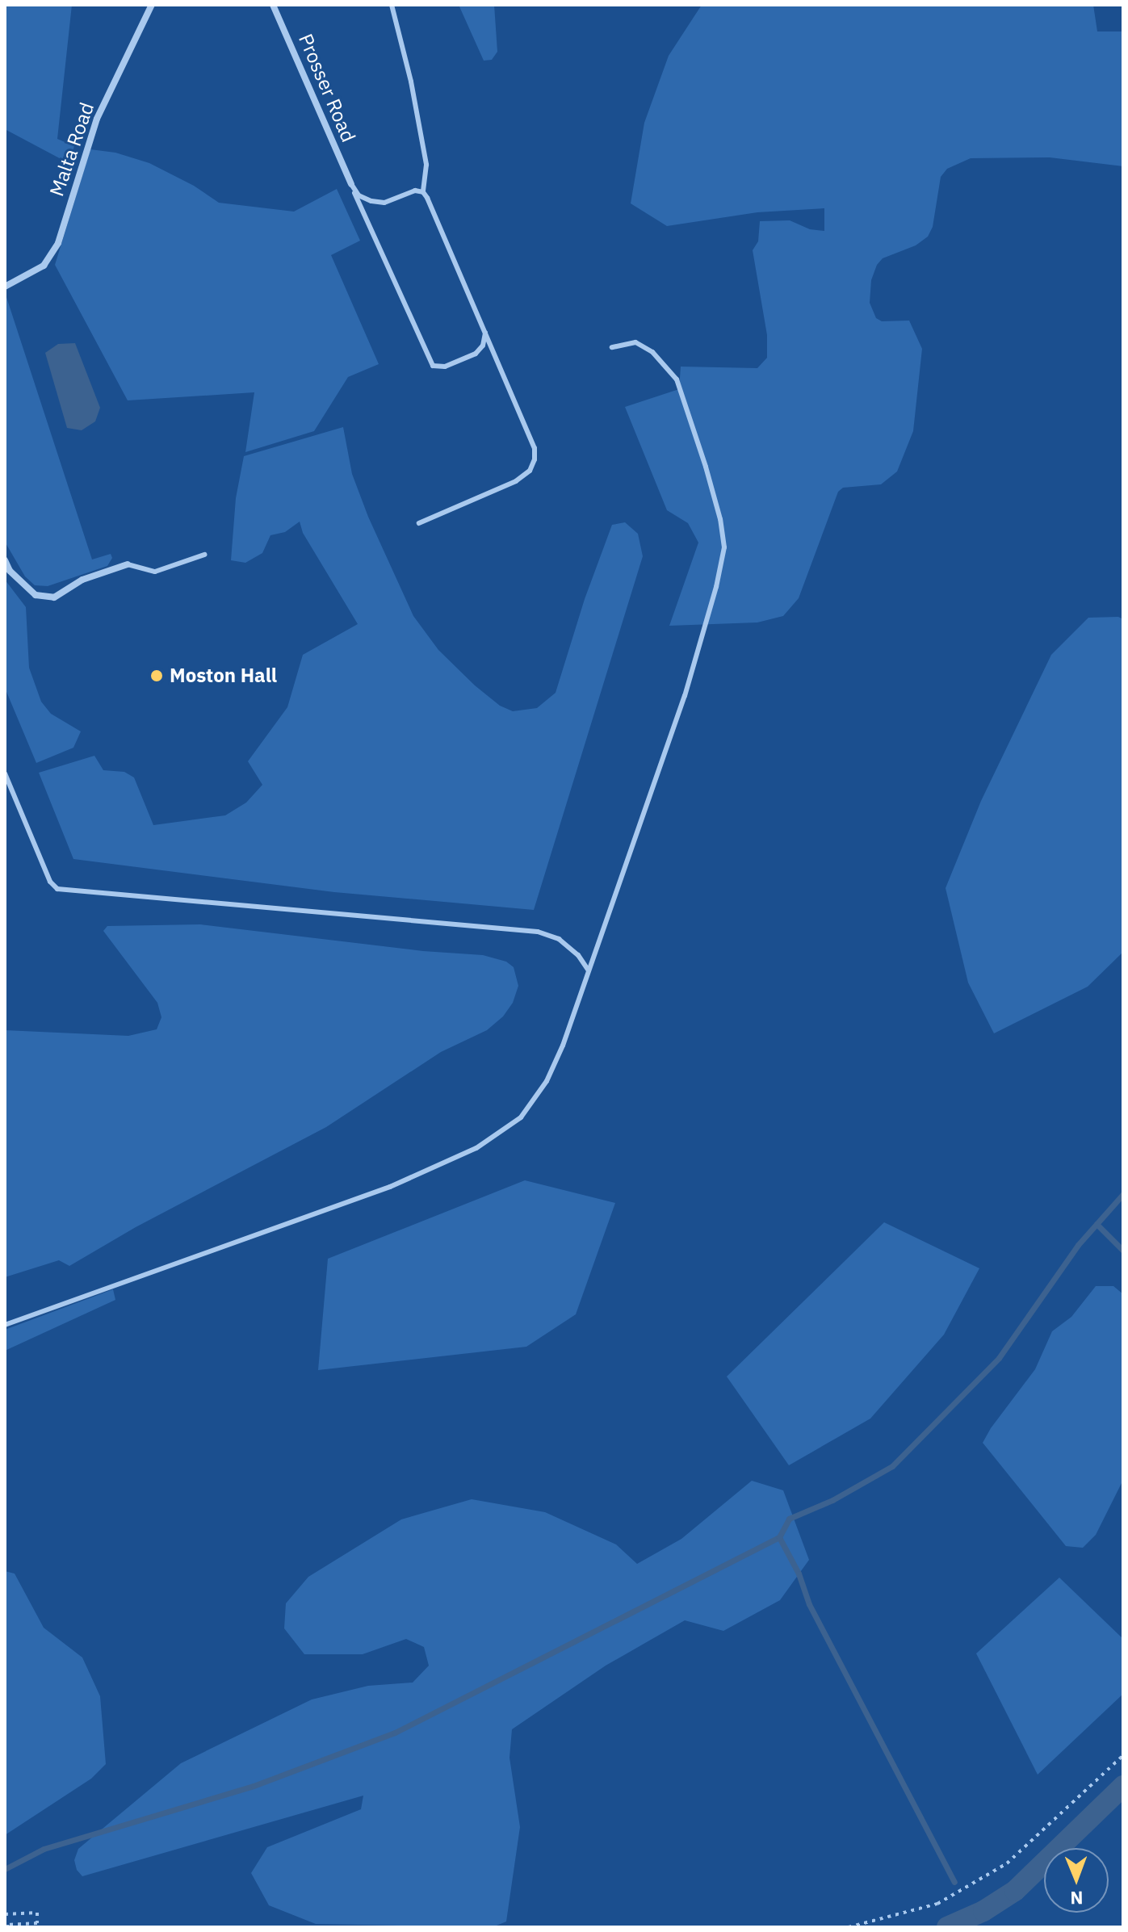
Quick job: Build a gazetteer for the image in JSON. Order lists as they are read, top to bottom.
{
  "streets": {
    "street": ["Prosser Road", "Malta Road"]
  },
  "places": ["Moston Hall"],
  "north": "bottom"
}
